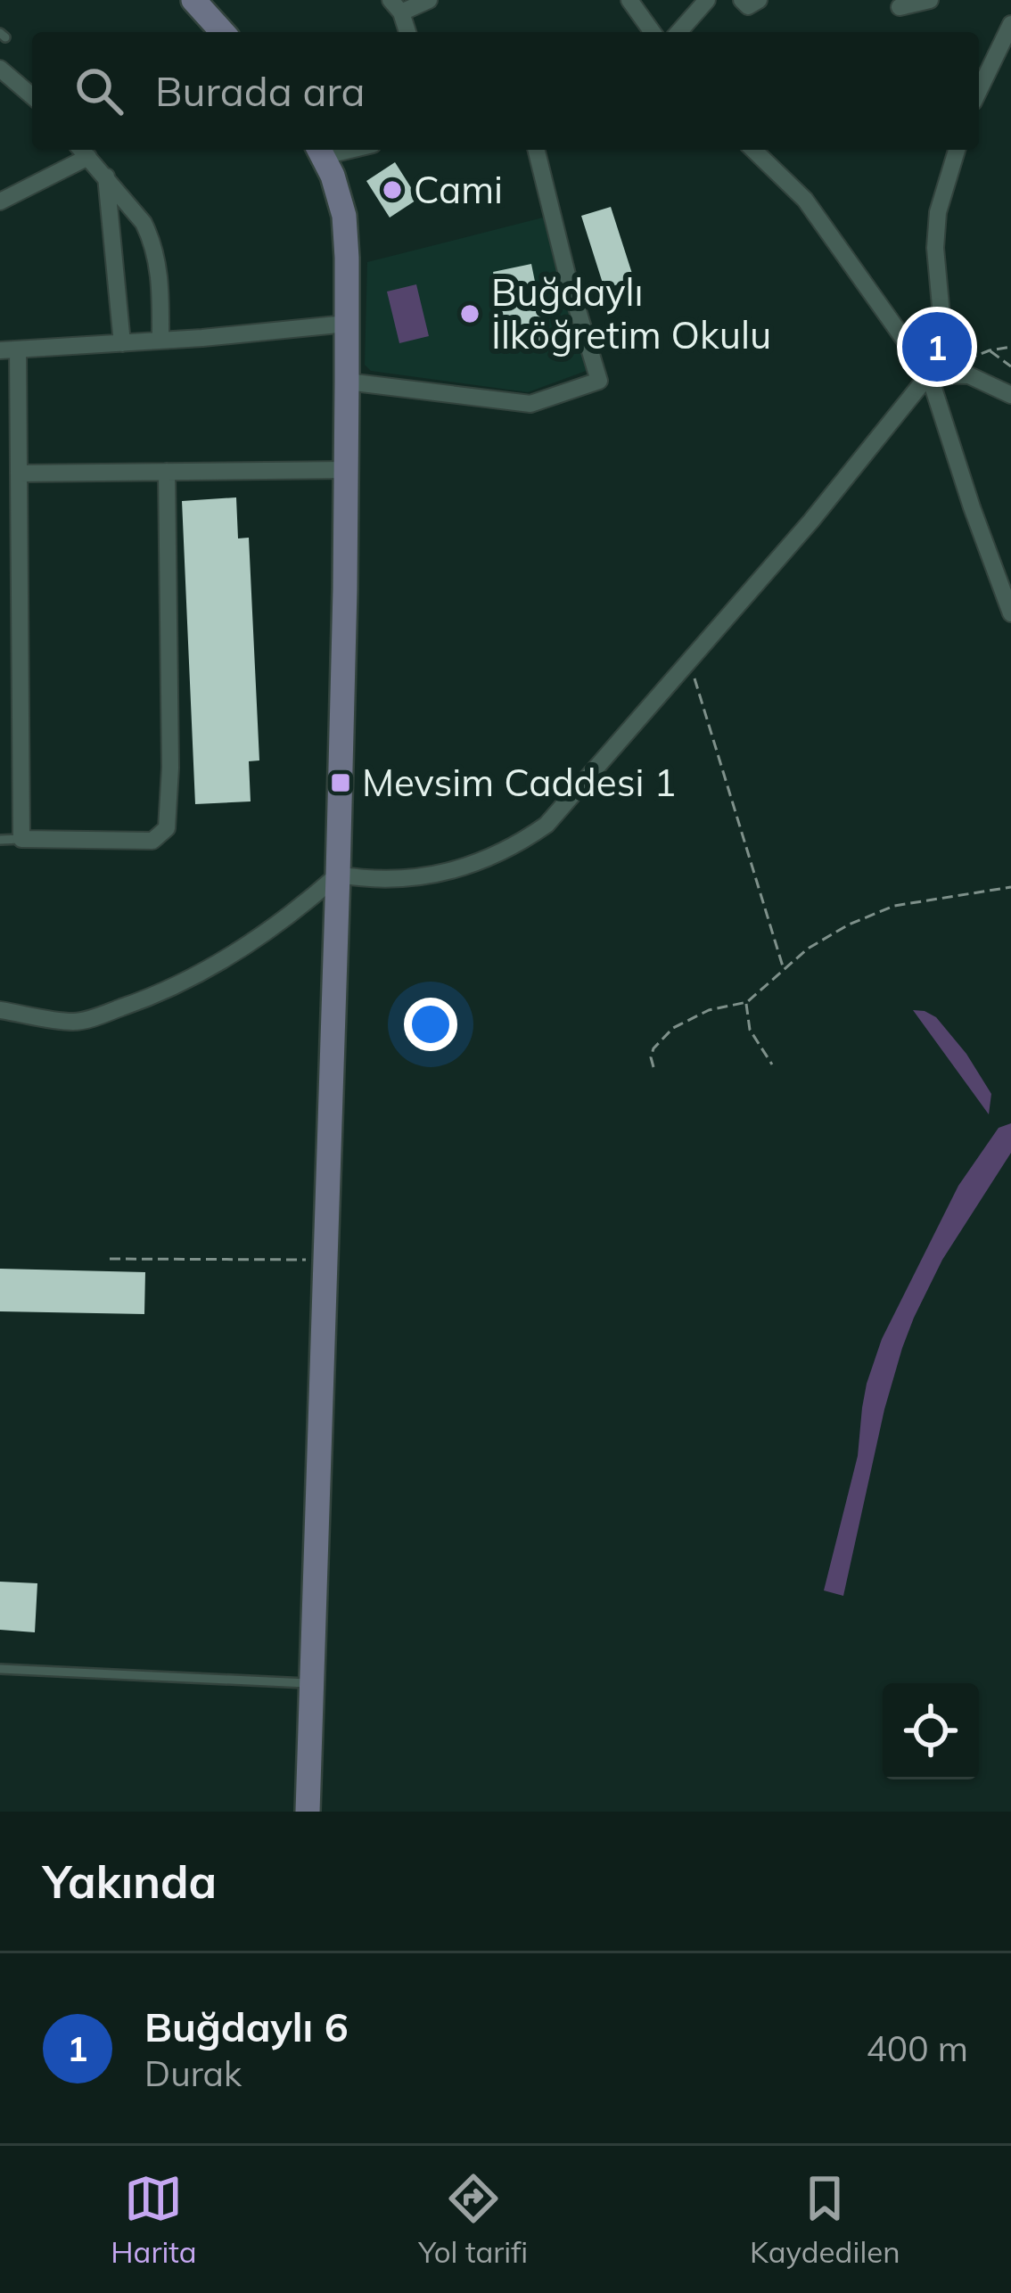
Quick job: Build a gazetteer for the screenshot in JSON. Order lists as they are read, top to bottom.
{
  "places": {
    "other": ["Cami", "Buğdaylı İlköğretim Okulu"],
    "transit": ["Mevsim Caddesi 1"]
  },
  "page": {
    "search": "Burada ara",
    "pins": "1",
    "heading": "Yakında",
    "list": [
      {
        "mark": "1",
        "name": "Buğdaylı 6",
        "note": "Durak",
        "value": "400 m"
      }
    ],
    "nav": ["Harita", "Yol tarifi", "Kaydedilen"]
  }
}
